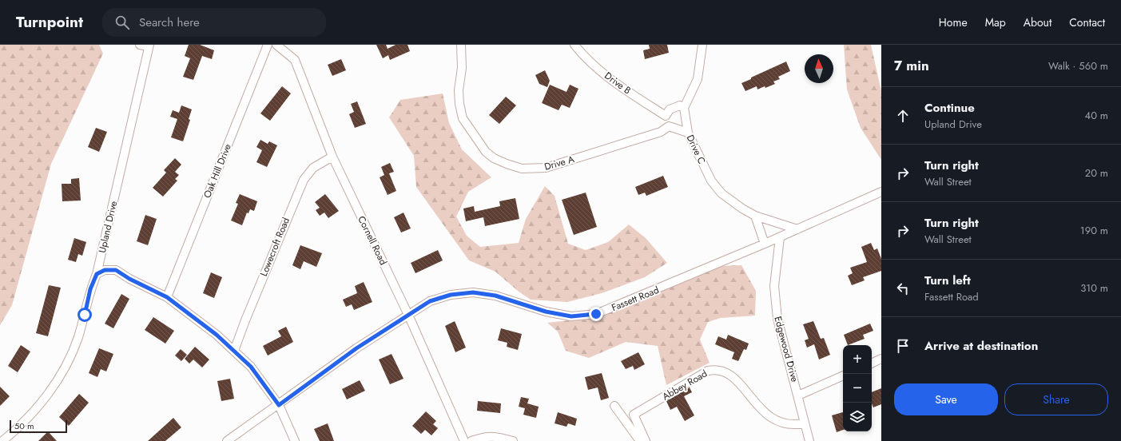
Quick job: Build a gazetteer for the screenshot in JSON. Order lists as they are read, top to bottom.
{
  "streets": {
    "street": [
      "Drive B",
      "Drive C",
      "Drive A",
      "Oak Hill Drive",
      "Upland Drive",
      "Cornell Road",
      "Lowecroft Road",
      "Fassett Road",
      "Edgewood Drive",
      "Abbey Road"
    ]
  },
  "crossings": [
    ["Drive C", "Fassett Road"],
    ["Cornell Road", "Lowecroft Road"],
    ["Cornell Road", "Fassett Road"],
    ["Fassett Road", "Edgewood Drive"],
    ["Edgewood Drive", "Abbey Road"]
  ],
  "scale_bar": "50 m",
  "north": "top",
  "page": {
    "header": "Turnpoint",
    "search": "Search here",
    "nav": [
      "Home",
      "Map",
      "About",
      "Contact"
    ],
    "heading": ["7 min", "Walk · 560 m"],
    "list": [
      ["Continue", "Upland Drive", "40 m"],
      ["Turn right", "Wall Street", "20 m"],
      ["Turn right", "Wall Street", "190 m"],
      ["Turn left", "Fassett Road", "310 m"],
      "Arrive at destination"
    ],
    "map_buttons": ["+", "−"],
    "buttons": ["Save", "Share"],
    "scale": "50 m"
  }
}
